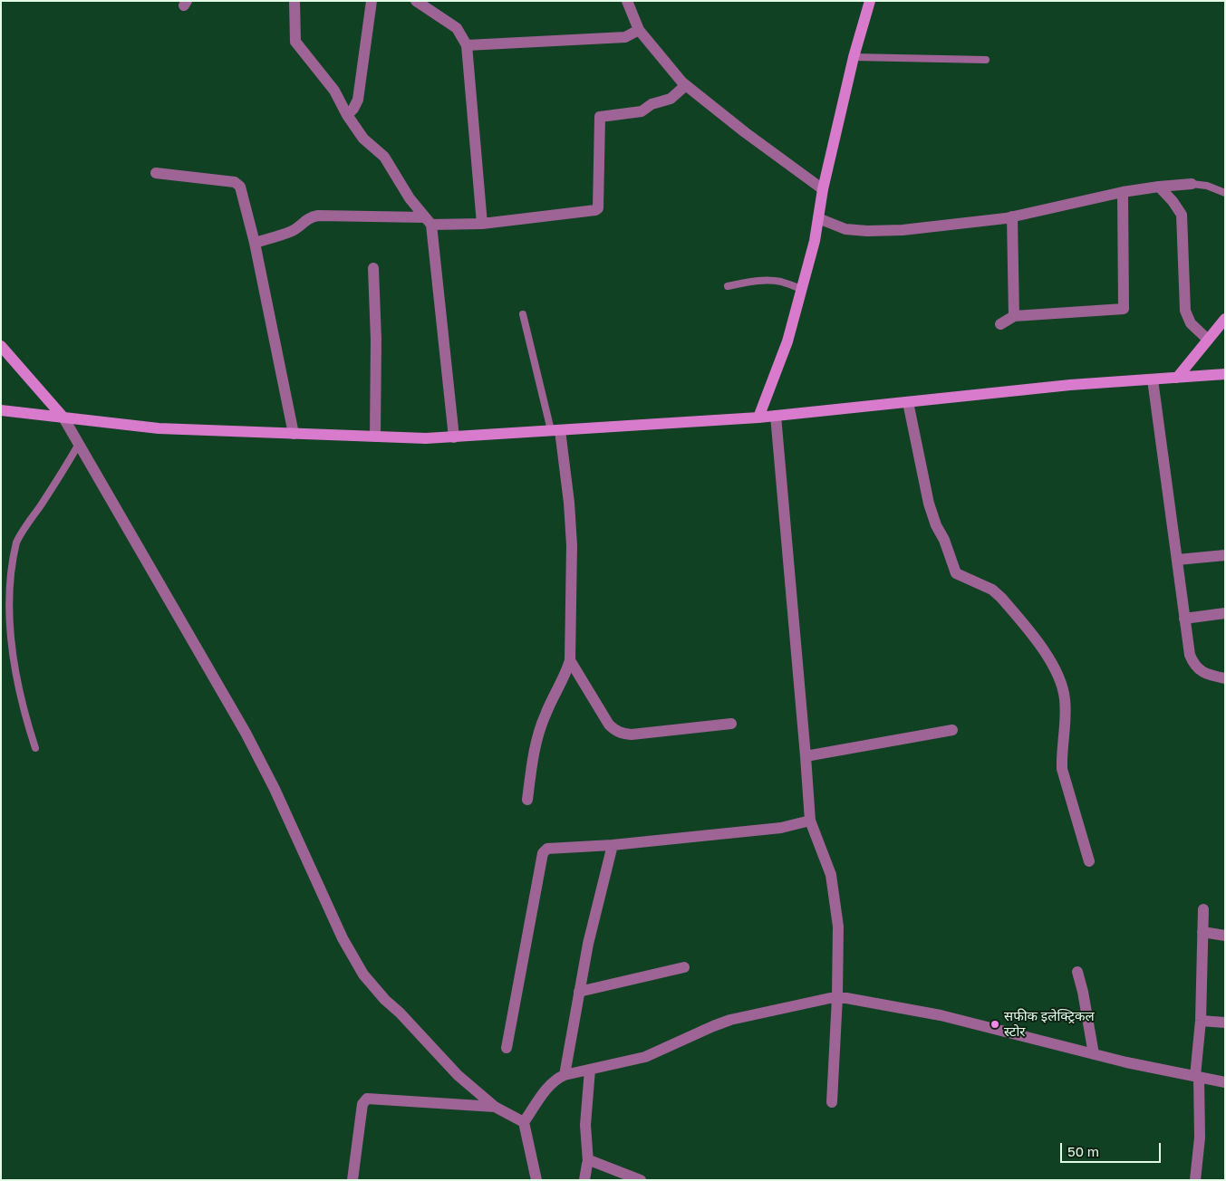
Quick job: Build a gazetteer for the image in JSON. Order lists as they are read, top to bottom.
{
  "places": ["सफीक इलेक्ट्रिकल स्टोर"],
  "scale_bar": "50 m"
}
